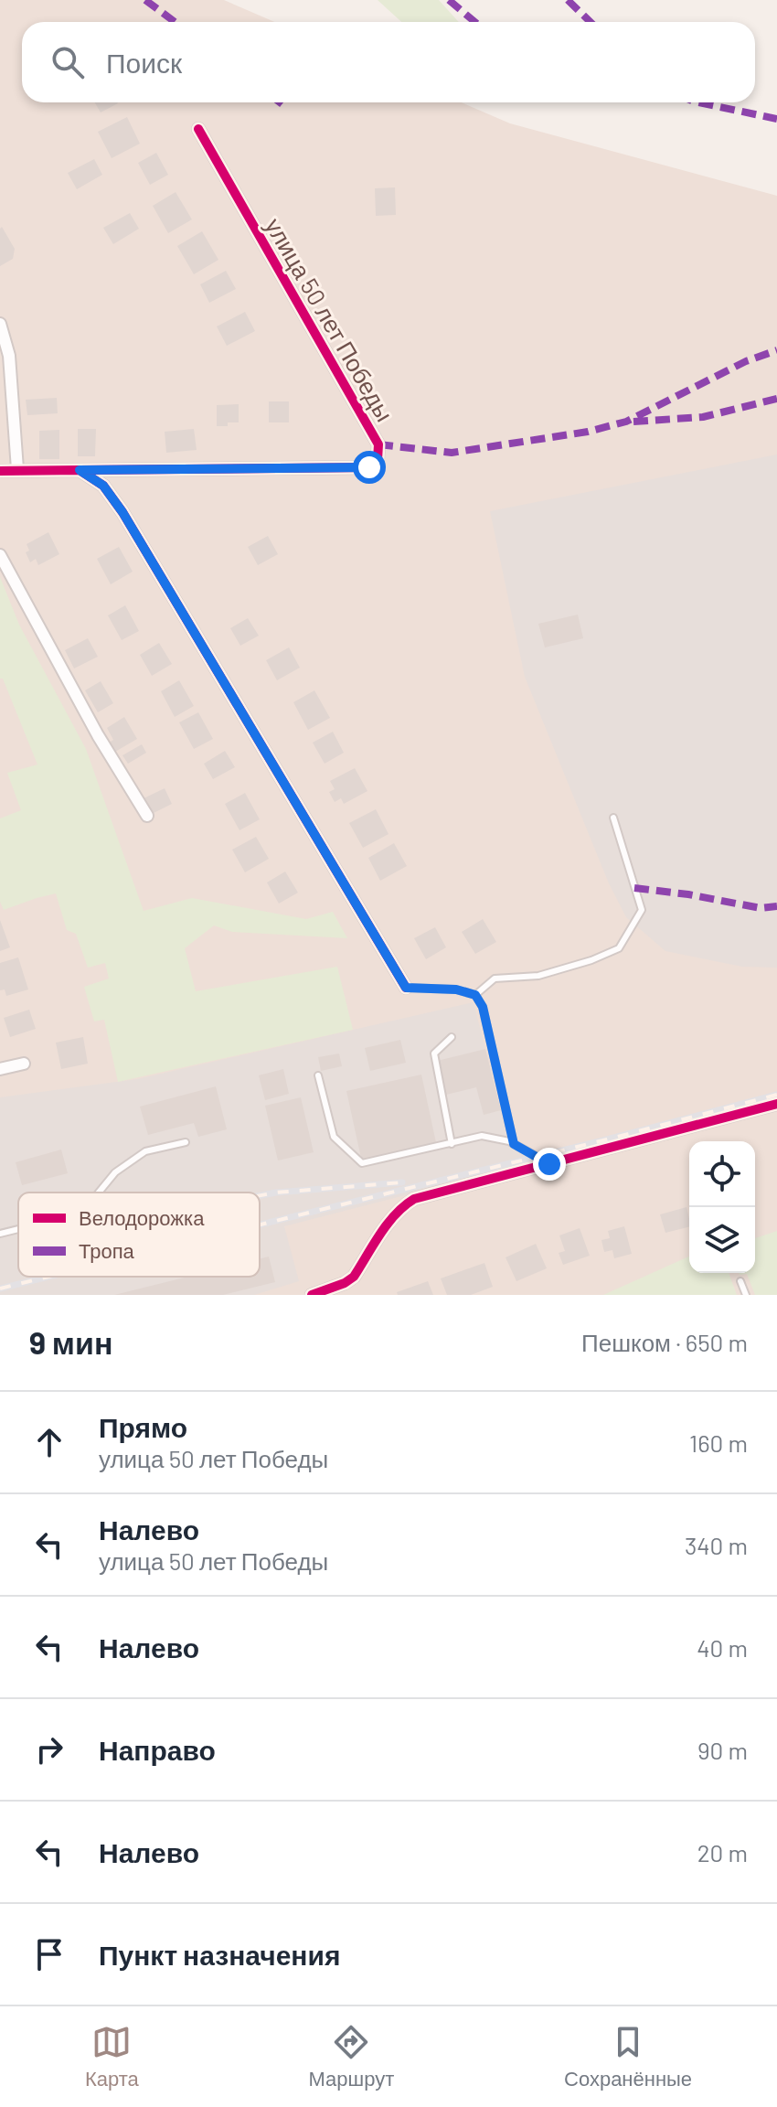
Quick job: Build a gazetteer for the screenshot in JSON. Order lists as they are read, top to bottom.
{
  "streets": {
    "street": ["улица 50 лет Победы"]
  },
  "legend": ["Велодорожка", "Тропа"],
  "page": {
    "search": "Поиск",
    "heading": ["9 мин", "Пешком · 650 m"],
    "list": [
      ["Прямо", "улица 50 лет Победы", "160 m"],
      ["Налево", "улица 50 лет Победы", "340 m"],
      ["Налево", "40 m"],
      ["Направо", "90 m"],
      ["Налево", "20 m"],
      "Пункт назначения"
    ],
    "nav": ["Карта", "Маршрут", "Сохранённые"]
  }
}
